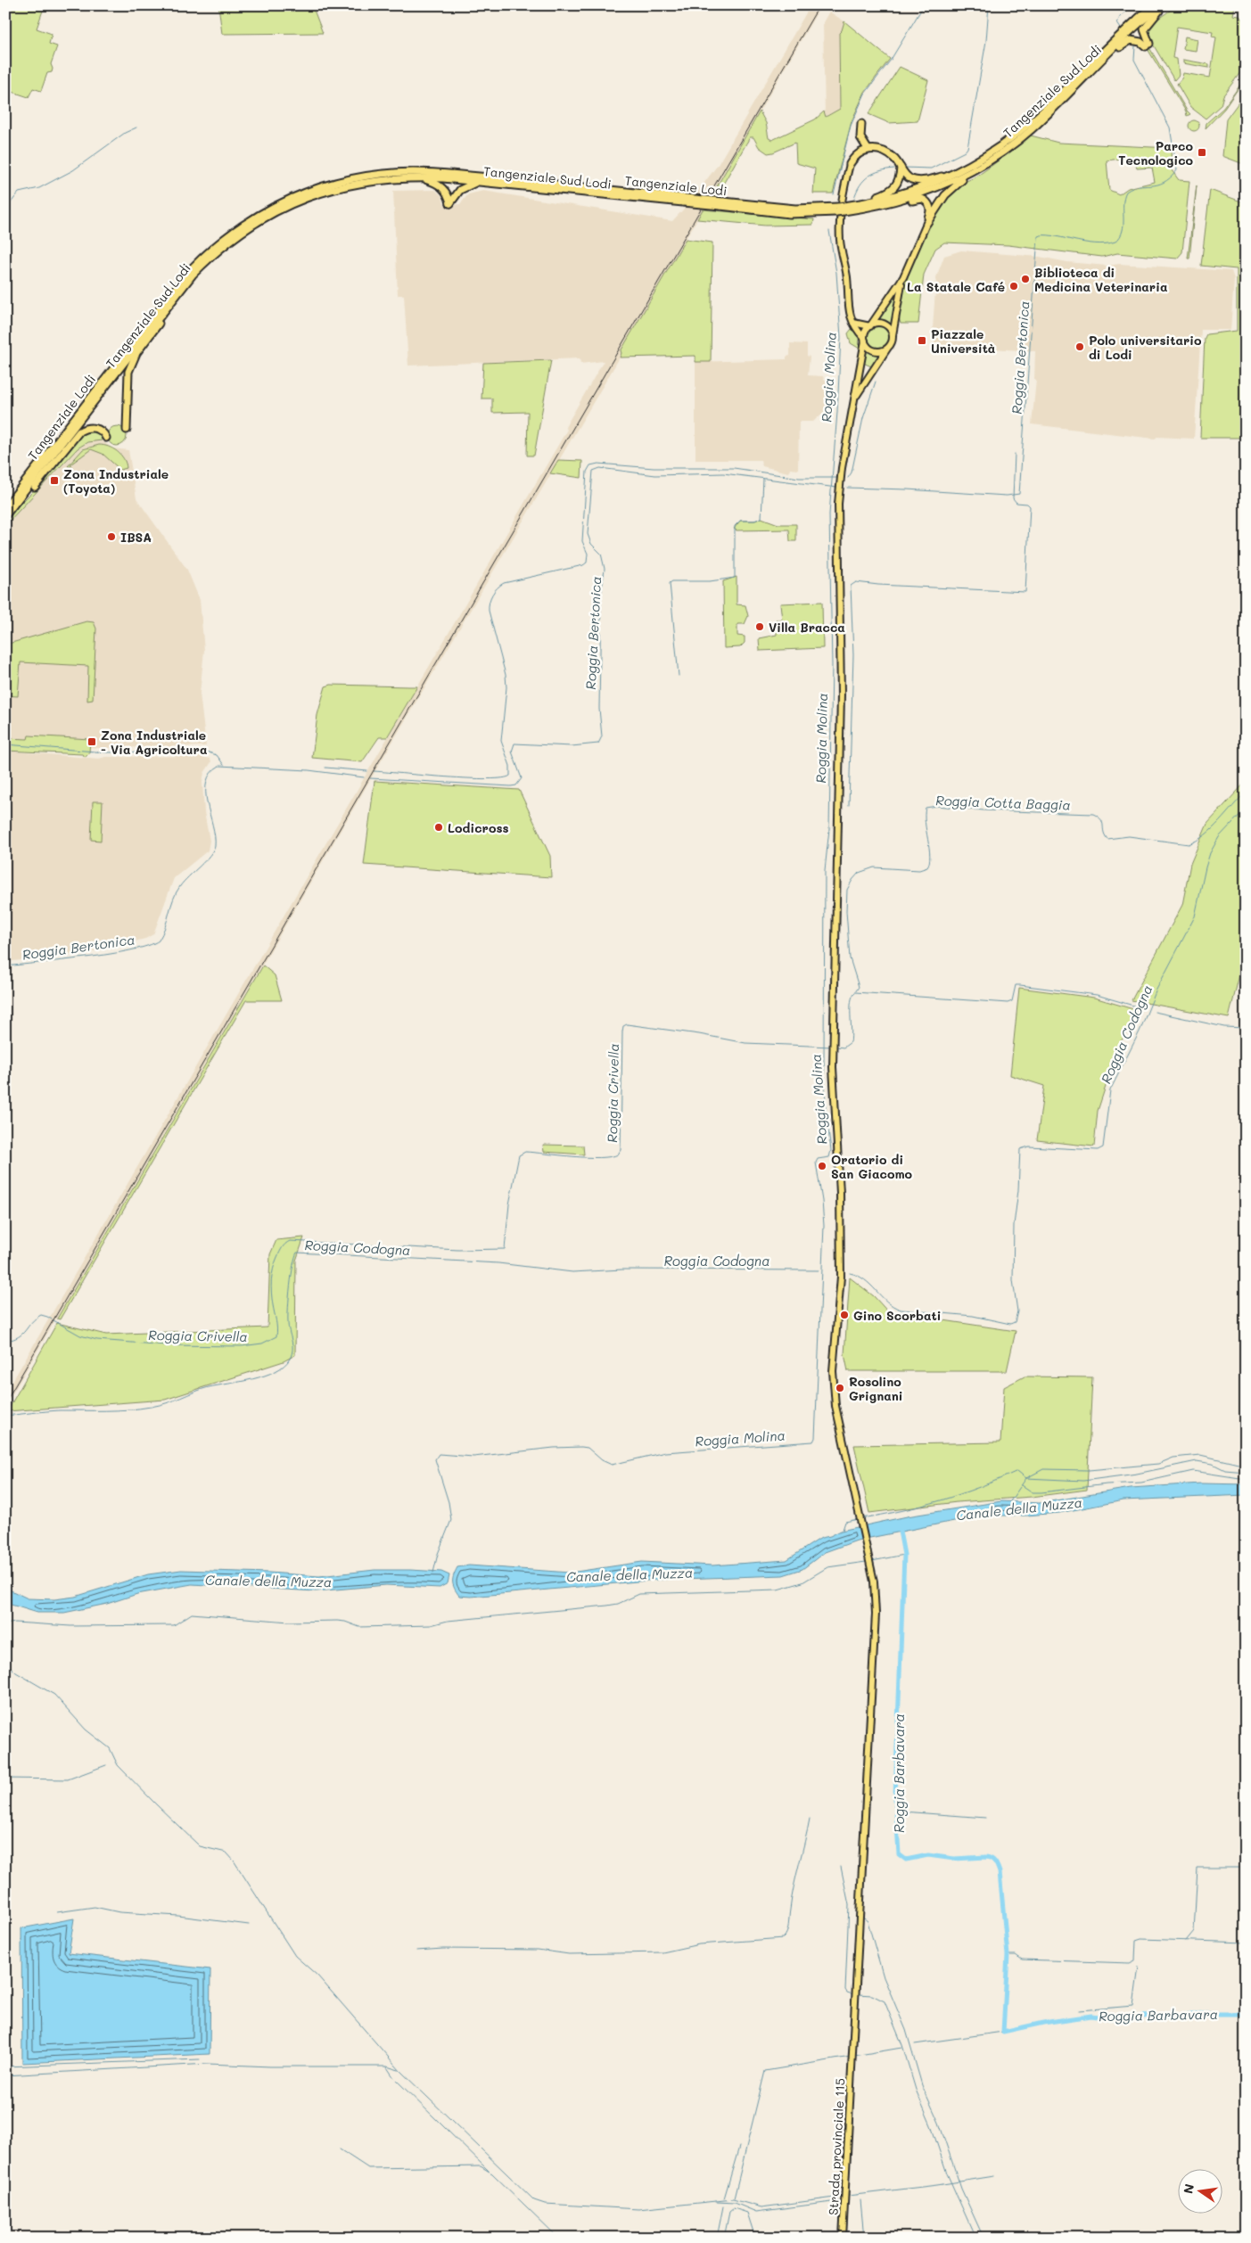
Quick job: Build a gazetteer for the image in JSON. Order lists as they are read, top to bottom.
{
  "streets": {
    "highway": ["Tangenziale Sud Lodi", "Tangenziale Lodi"],
    "main road": ["Strada provinciale 115"]
  },
  "crossings": [
    ["Tangenziale Sud Lodi", "Tangenziale Lodi"]
  ],
  "water": [
    "Roggia Bertonica",
    "Roggia Molina",
    "Roggia Cotta Baggia",
    "Roggia Codogna",
    "Roggia Crivella",
    "Canale della Muzza",
    "Roggia Barbavara"
  ],
  "places": {
    "transit": [
      "Parco Tecnologico",
      "Piazzale Università",
      "Zona Industriale (Toyota)",
      "Zona Industriale - Via Agricoltura"
    ],
    "other": [
      "Biblioteca di Medicina Veterinaria",
      "La Statale Café",
      "Polo universitario di Lodi",
      "IBSA",
      "Villa Bracca",
      "Lodicross",
      "Oratorio di San Giacomo",
      "Gino Scorbati",
      "Rosolino Grignani"
    ]
  },
  "north": "left"
}
